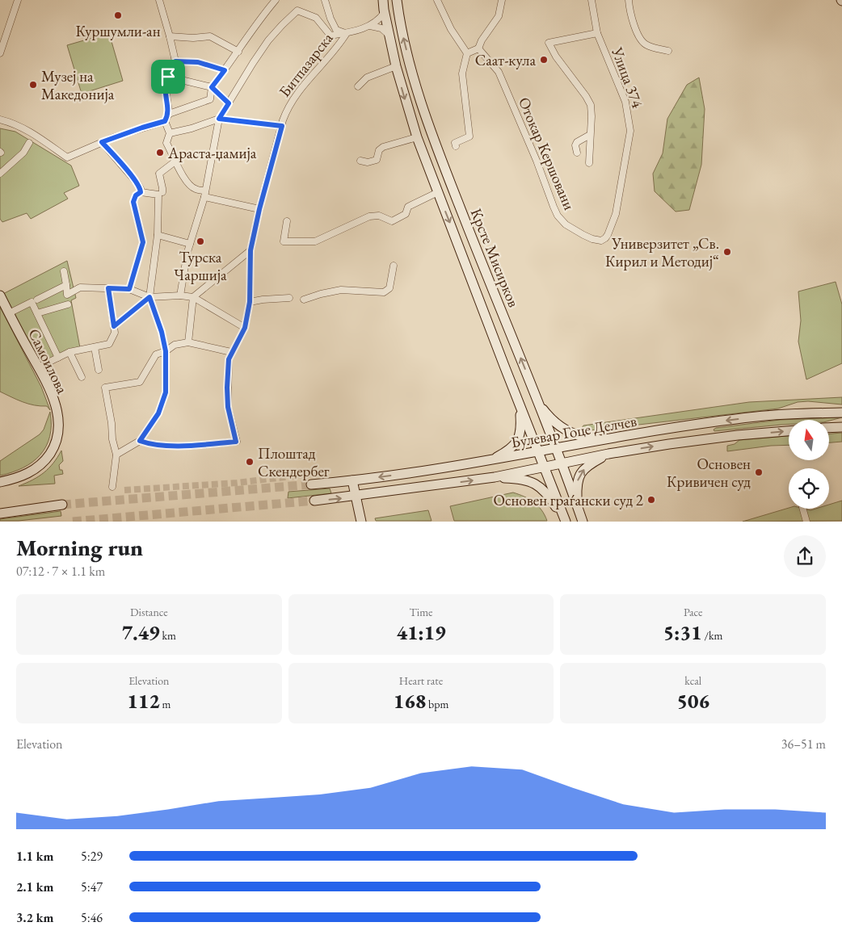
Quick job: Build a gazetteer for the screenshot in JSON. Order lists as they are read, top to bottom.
{
  "streets": {
    "street": [
      "Битпазарска",
      "Улица 374",
      "Отокар Кершовани",
      "Крсте Мисирков",
      "Самоилова",
      "Булевар Гоце Делчев"
    ]
  },
  "crossings": [
    ["Улица 374", "Отокар Кершовани"],
    ["Крсте Мисирков", "Булевар Гоце Делчев"]
  ],
  "places": [
    "Куршумли-ан",
    "Саат-кула",
    "Музеј на Македонија",
    "Араста-џамија",
    "Турска Чаршија",
    "Универзитет „Св. Кирил и Методиј“",
    "Плоштад Скендербег",
    "Основен Кривичен суд",
    "Основен граѓански суд 2"
  ],
  "north": "top",
  "page": {
    "heading": ["Morning run", "07:12 · 7 × 1.1 km"],
    "stats": [
      ["Distance", "7.49 km"],
      ["Time", "41:19"],
      ["Pace", "5:31 /km"],
      ["Elevation", "112 m"],
      ["Heart rate", "168 bpm"],
      ["kcal", "506"]
    ],
    "chart": ["Elevation", "36–51 m"],
    "list": [
      {
        "name": "1.1 km",
        "note": "5:29"
      },
      {
        "name": "2.1 km",
        "note": "5:47"
      },
      {
        "name": "3.2 km",
        "note": "5:46"
      }
    ]
  }
}
